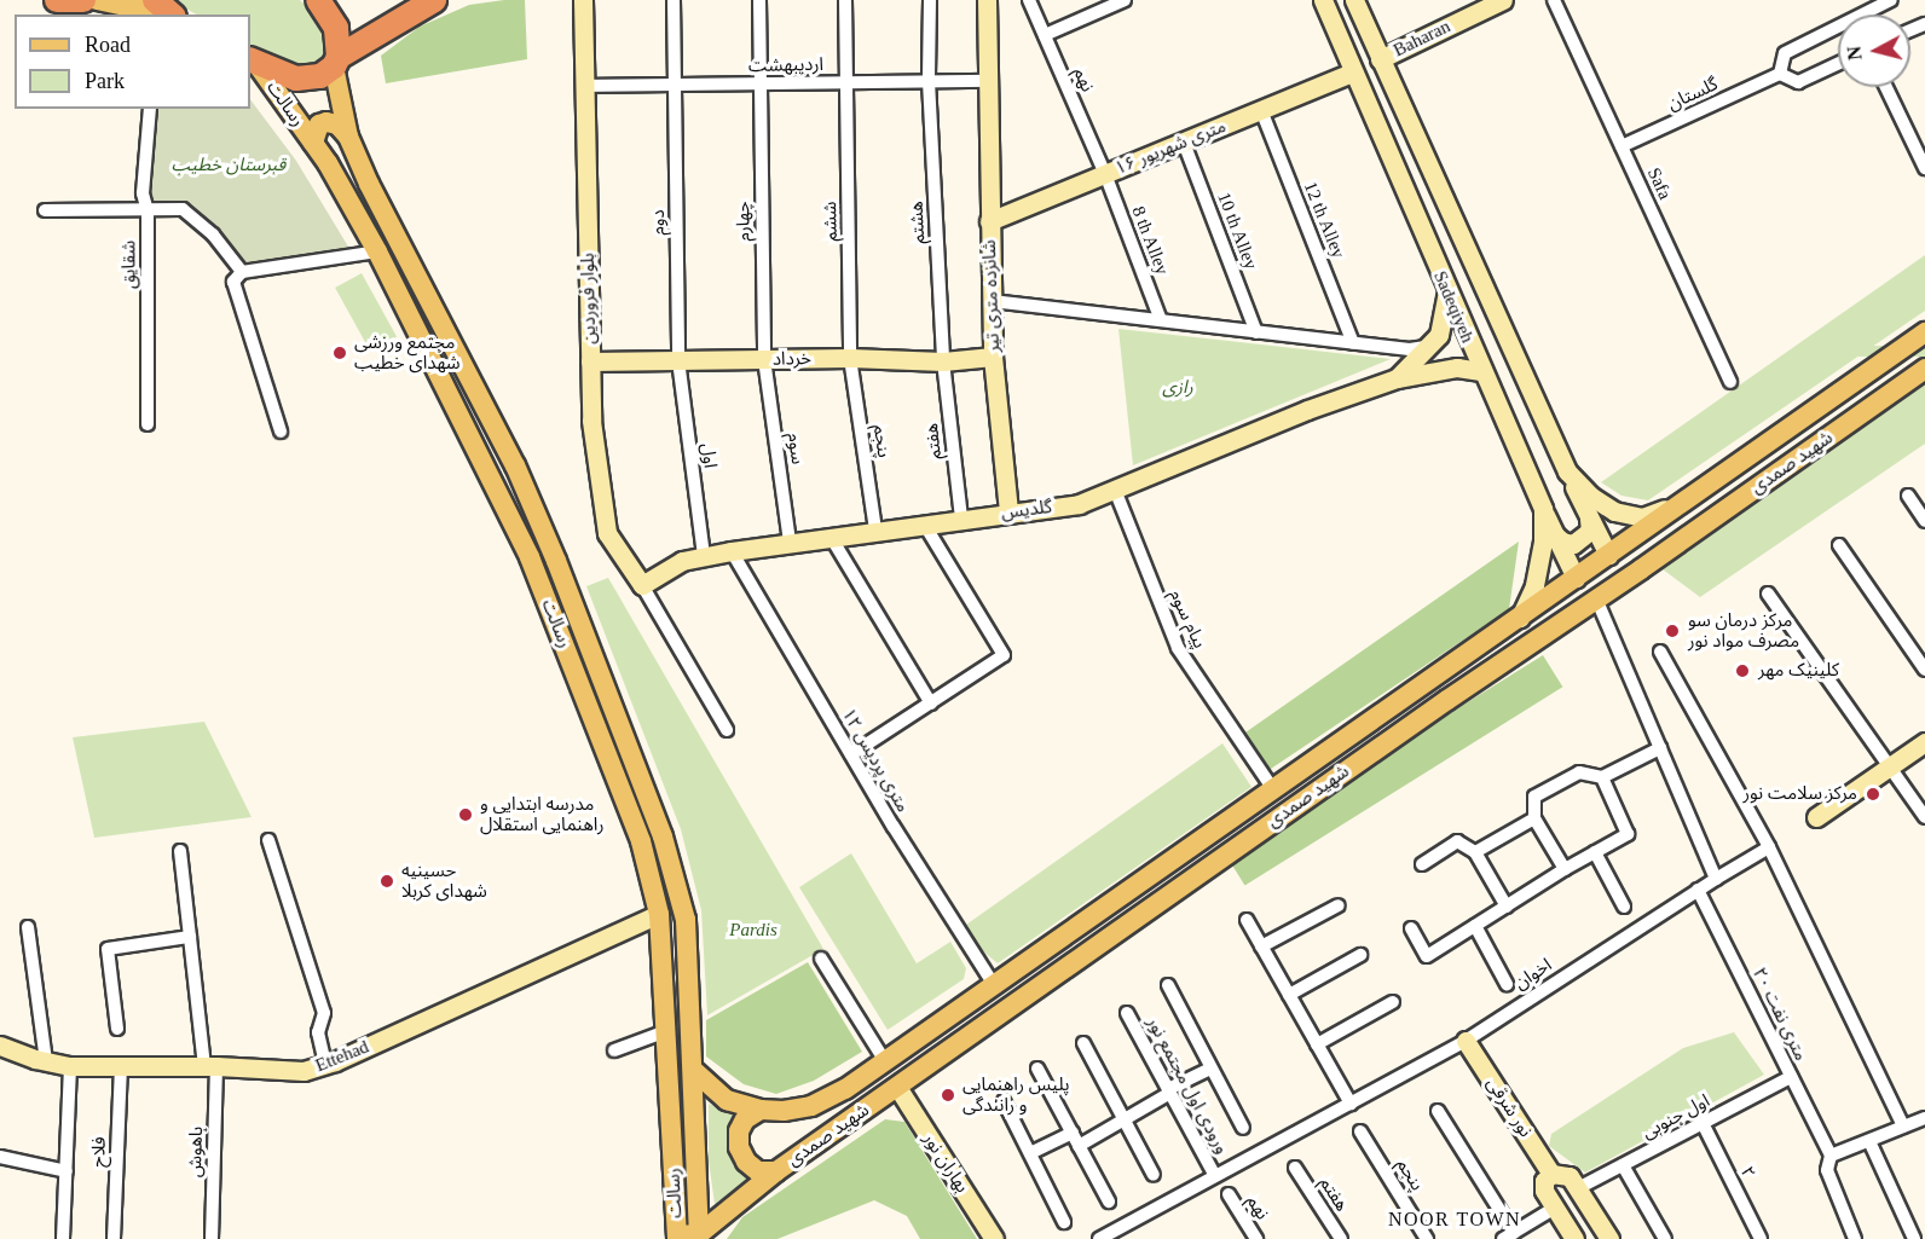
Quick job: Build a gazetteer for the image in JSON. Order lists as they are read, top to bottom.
{
  "streets": {
    "main road": ["رسالت", "شهید صمدی"],
    "street": [
      "Baharan",
      "اردیبهشت",
      "نهم",
      "گلستان",
      "۱۶ متری شهریور",
      "Safa",
      "12 th Alley",
      "چهارم",
      "ششم",
      "دوم",
      "هشتم",
      "10 th Alley",
      "8 th Alley",
      "شقایق",
      "شانزده متری تیر",
      "بلوار فروردین",
      "Sadeqiyeh",
      "خرداد",
      "پنجم",
      "هفتم",
      "سوم",
      "اول",
      "گلدیس",
      "پیام سوم",
      "۱۲ متری پردیس",
      "اخوان",
      "۲۰ متری نفت",
      "Ettehad",
      "ورودی اول مجتمع نور",
      "نور شرقی",
      "اول جنوبی",
      "فلاح",
      "باهوش",
      "بهاران نور",
      "۲"
    ]
  },
  "crossings": [
    ["Baharan", "Sadeqiyeh"],
    ["اردیبهشت", "چهارم"],
    ["اردیبهشت", "ششم"],
    ["اردیبهشت", "دوم"],
    ["اردیبهشت", "هشتم"],
    ["اردیبهشت", "شانزده متری تیر"],
    ["اردیبهشت", "بلوار فروردین"],
    ["نهم", "۱۶ متری شهریور"],
    ["نهم", "8 th Alley"],
    ["گلستان", "Safa"],
    ["رسالت", "شهید صمدی"],
    ["رسالت", "Ettehad"],
    ["۱۶ متری شهریور", "12 th Alley"],
    ["۱۶ متری شهریور", "10 th Alley"],
    ["۱۶ متری شهریور", "8 th Alley"],
    ["۱۶ متری شهریور", "شانزده متری تیر"],
    ["۱۶ متری شهریور", "Sadeqiyeh"],
    ["چهارم", "خرداد"],
    ["چهارم", "سوم"],
    ["ششم", "خرداد"],
    ["ششم", "پنجم"],
    ["دوم", "خرداد"],
    ["دوم", "اول"],
    ["هشتم", "خرداد"],
    ["هشتم", "هفتم"],
    ["شانزده متری تیر", "خرداد"],
    ["شانزده متری تیر", "گلدیس"],
    ["بلوار فروردین", "خرداد"],
    ["بلوار فروردین", "گلدیس"],
    ["Sadeqiyeh", "شهید صمدی"],
    ["Sadeqiyeh", "گلدیس"],
    ["خرداد", "پنجم"],
    ["خرداد", "هفتم"],
    ["خرداد", "سوم"],
    ["خرداد", "اول"],
    ["پنجم", "گلدیس"],
    ["هفتم", "گلدیس"],
    ["سوم", "گلدیس"],
    ["اول", "گلدیس"],
    ["شهید صمدی", "پیام سوم"],
    ["شهید صمدی", "۱۲ متری پردیس"],
    ["شهید صمدی", "بهاران نور"],
    ["گلدیس", "پیام سوم"],
    ["گلدیس", "۱۲ متری پردیس"],
    ["اخوان", "۲۰ متری نفت"],
    ["اخوان", "ورودی اول مجتمع نور"],
    ["اخوان", "نور شرقی"],
    ["۲۰ متری نفت", "اول جنوبی"],
    ["Ettehad", "فلاح"],
    ["Ettehad", "باهوش"],
    ["نور شرقی", "اول جنوبی"],
    ["اول جنوبی", "۲"]
  ],
  "districts": ["NOOR TOWN"],
  "parks": ["قبرستان خطیب", "رازی", "Pardis"],
  "places": [
    "مجتمع ورزشی شهدای خطیب",
    "مرکز درمان سو مصرف مواد نور",
    "کلینیک مهر",
    "مرکز سلامت نور",
    "مدرسه ابتدایی و راهنمایی استقلال",
    "حسینیه شهدای کربلا",
    "پلیس راهنمایی و رانندگی"
  ],
  "legend": ["Road", "Park"],
  "north": "left"
}
